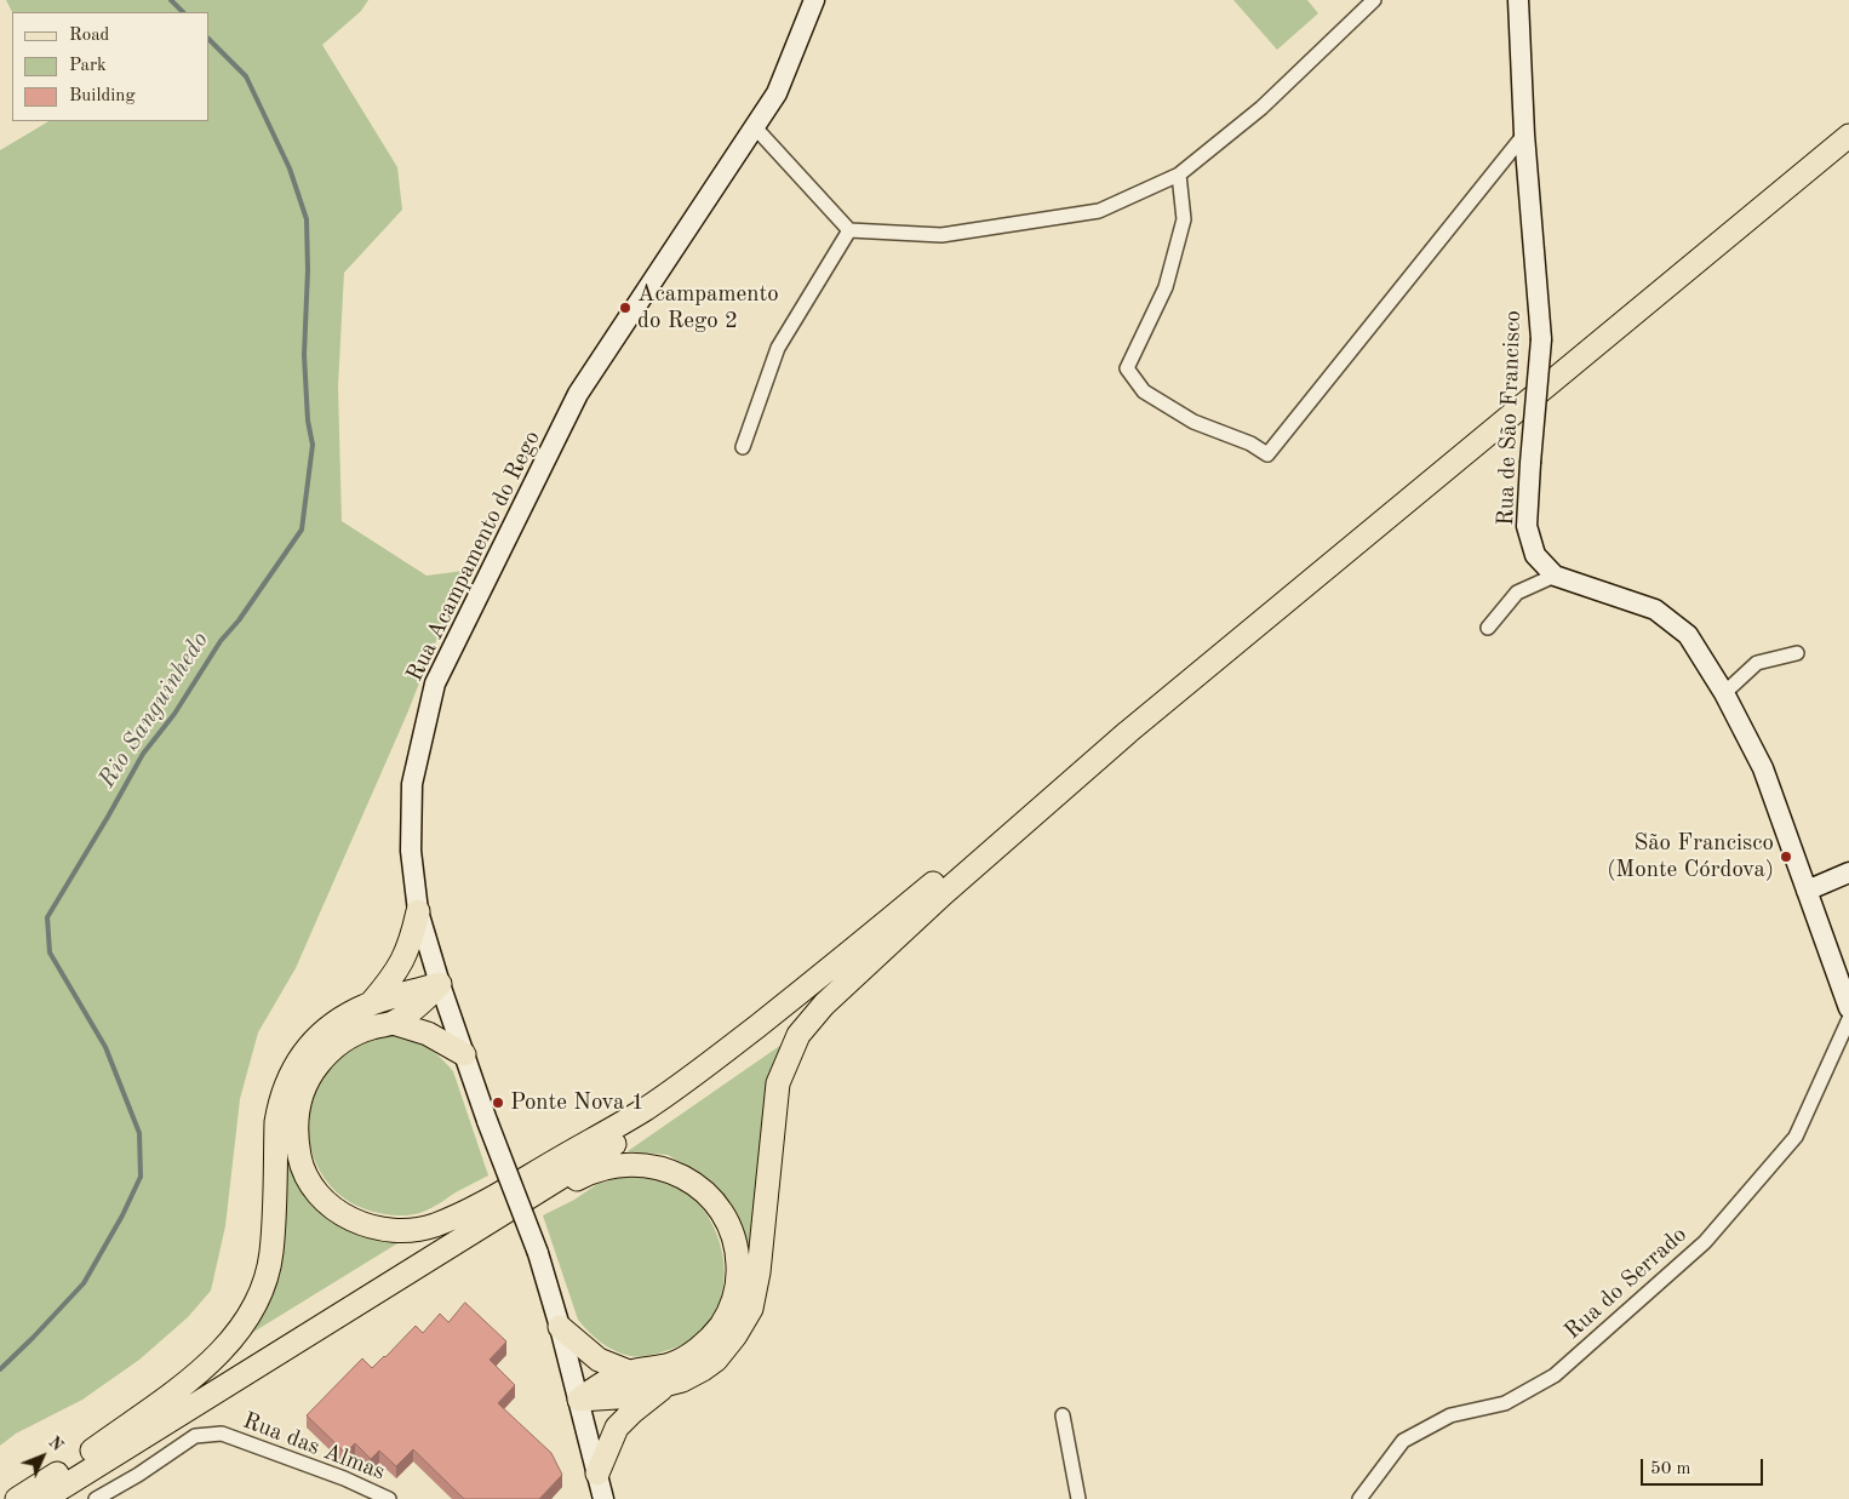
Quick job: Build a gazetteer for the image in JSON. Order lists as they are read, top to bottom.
{
  "streets": {
    "main road": ["Rua de São Francisco", "Rua Acampamento do Rego"],
    "street": ["Rua do Serrado", "Rua das Almas"]
  },
  "water": ["Rio Sanguinhedo"],
  "places": ["Acampamento do Rego 2", "São Francisco (Monte Córdova)", "Ponte Nova 1"],
  "legend": ["Road", "Park", "Building"],
  "scale_bar": "50 m",
  "north": "top right"
}
